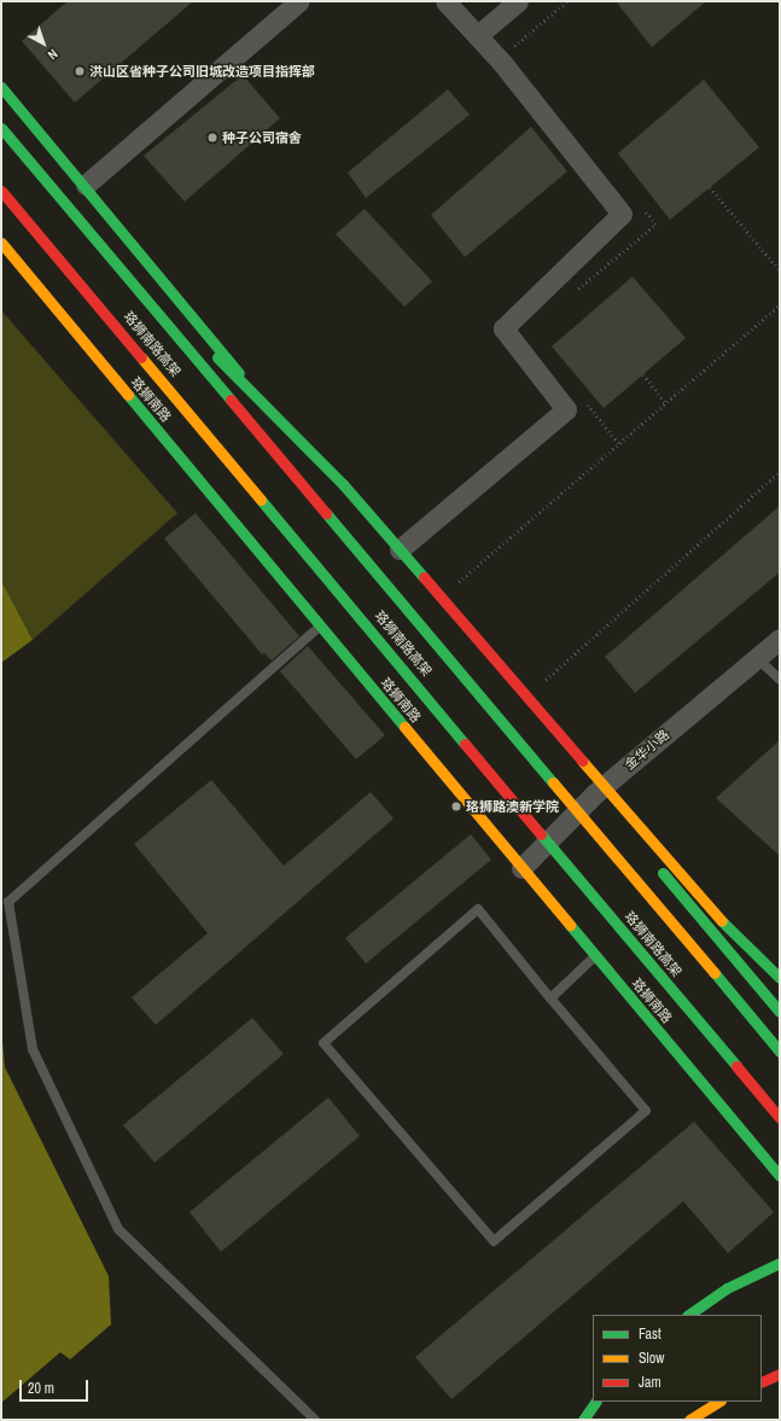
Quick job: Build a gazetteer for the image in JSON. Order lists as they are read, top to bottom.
{
  "streets": {
    "main road": ["珞狮南路高架", "珞狮南路"],
    "street": ["金华小路"]
  },
  "crossings": [
    ["珞狮南路", "金华小路"]
  ],
  "places": ["洪山区省种子公司旧城改造项目指挥部", "种子公司宿舍", "珞狮路澳新学院"],
  "legend": ["Fast", "Slow", "Jam"],
  "scale_bar": "20 m",
  "north": "bottom right"
}
